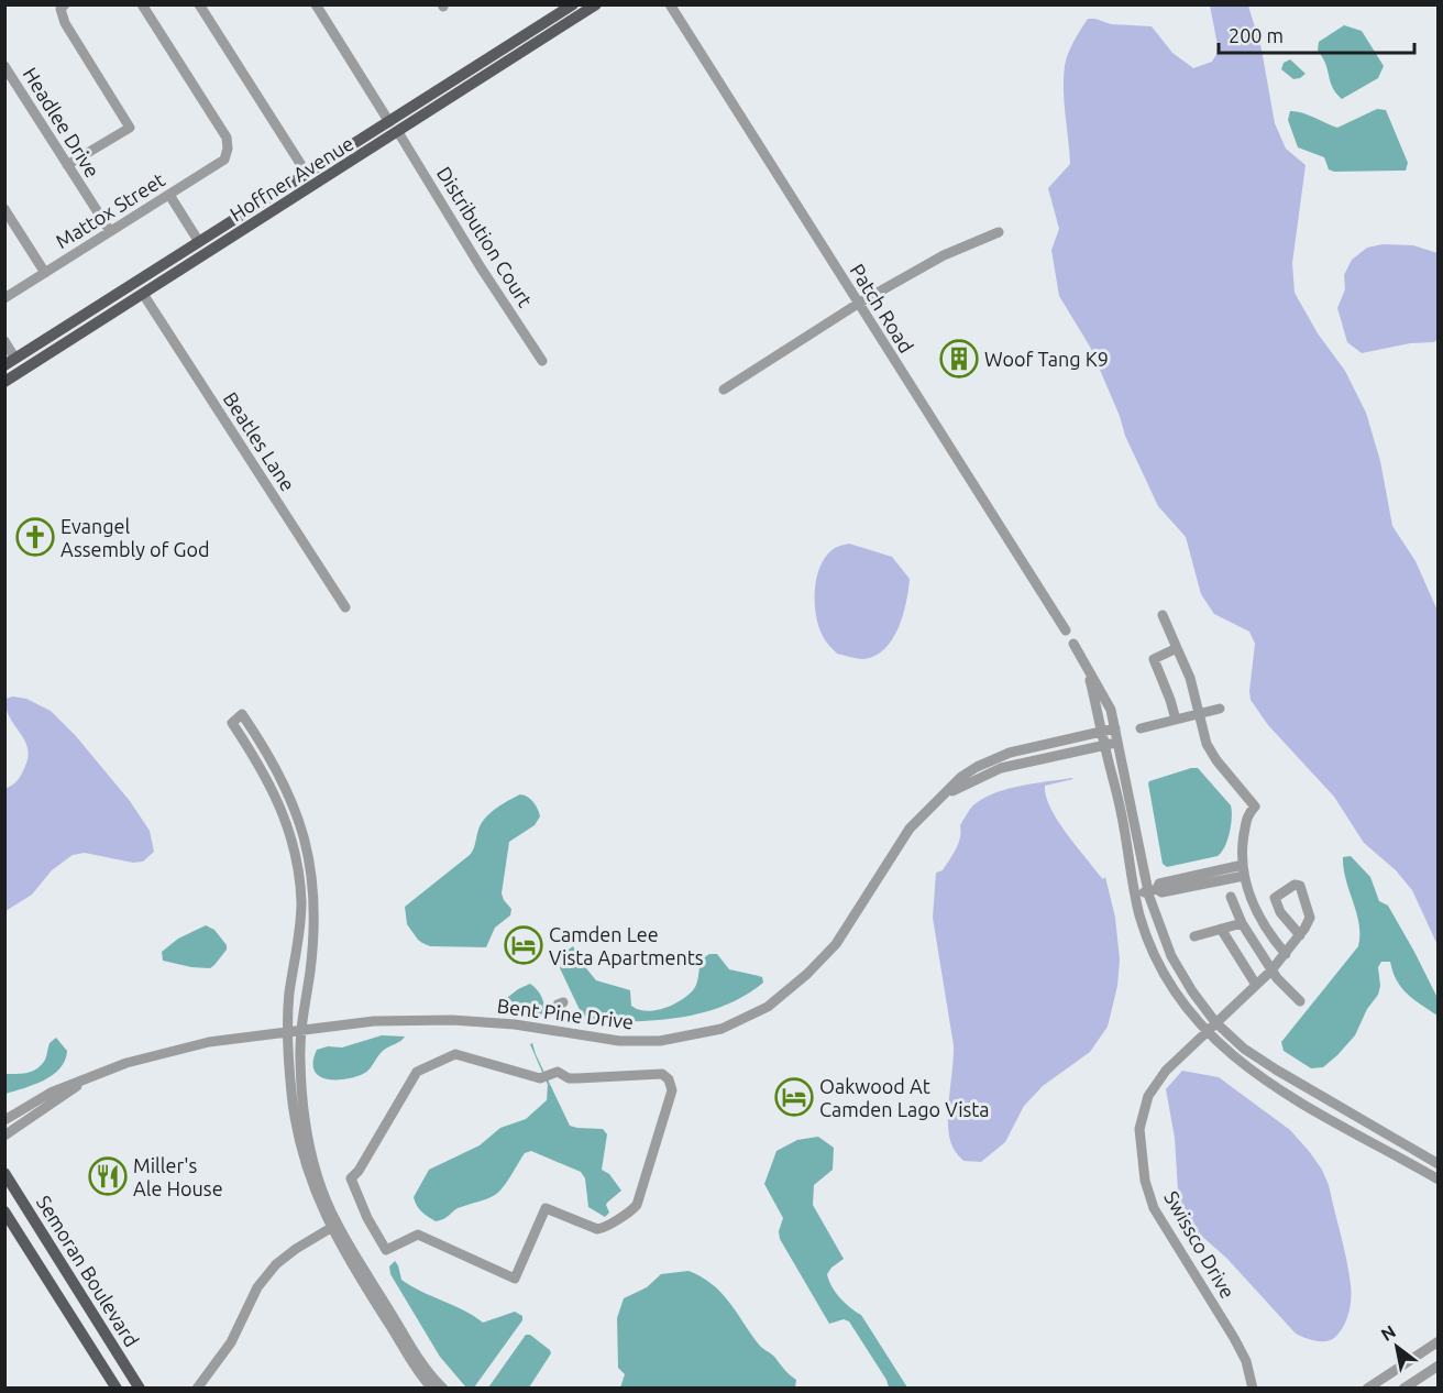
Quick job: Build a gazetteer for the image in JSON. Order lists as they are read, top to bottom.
{
  "streets": {
    "main road": ["Hoffner Avenue", "Semoran Boulevard"],
    "street": [
      "Headlee Drive",
      "Mattox Street",
      "Distribution Court",
      "Patch Road",
      "Beatles Lane",
      "Bent Pine Drive",
      "Swissco Drive"
    ]
  },
  "crossings": [
    ["Headlee Drive", "Mattox Street"],
    ["Hoffner Avenue", "Distribution Court"],
    ["Hoffner Avenue", "Beatles Lane"]
  ],
  "places": {
    "building": ["Woof Tang K9"],
    "church": ["Evangel Assembly of God"],
    "hotel": ["Camden Lee Vista Apartments", "Oakwood At Camden Lago Vista"],
    "restaurant": ["Miller's Ale House"]
  },
  "scale_bar": "200 m",
  "north": "top left"
}
